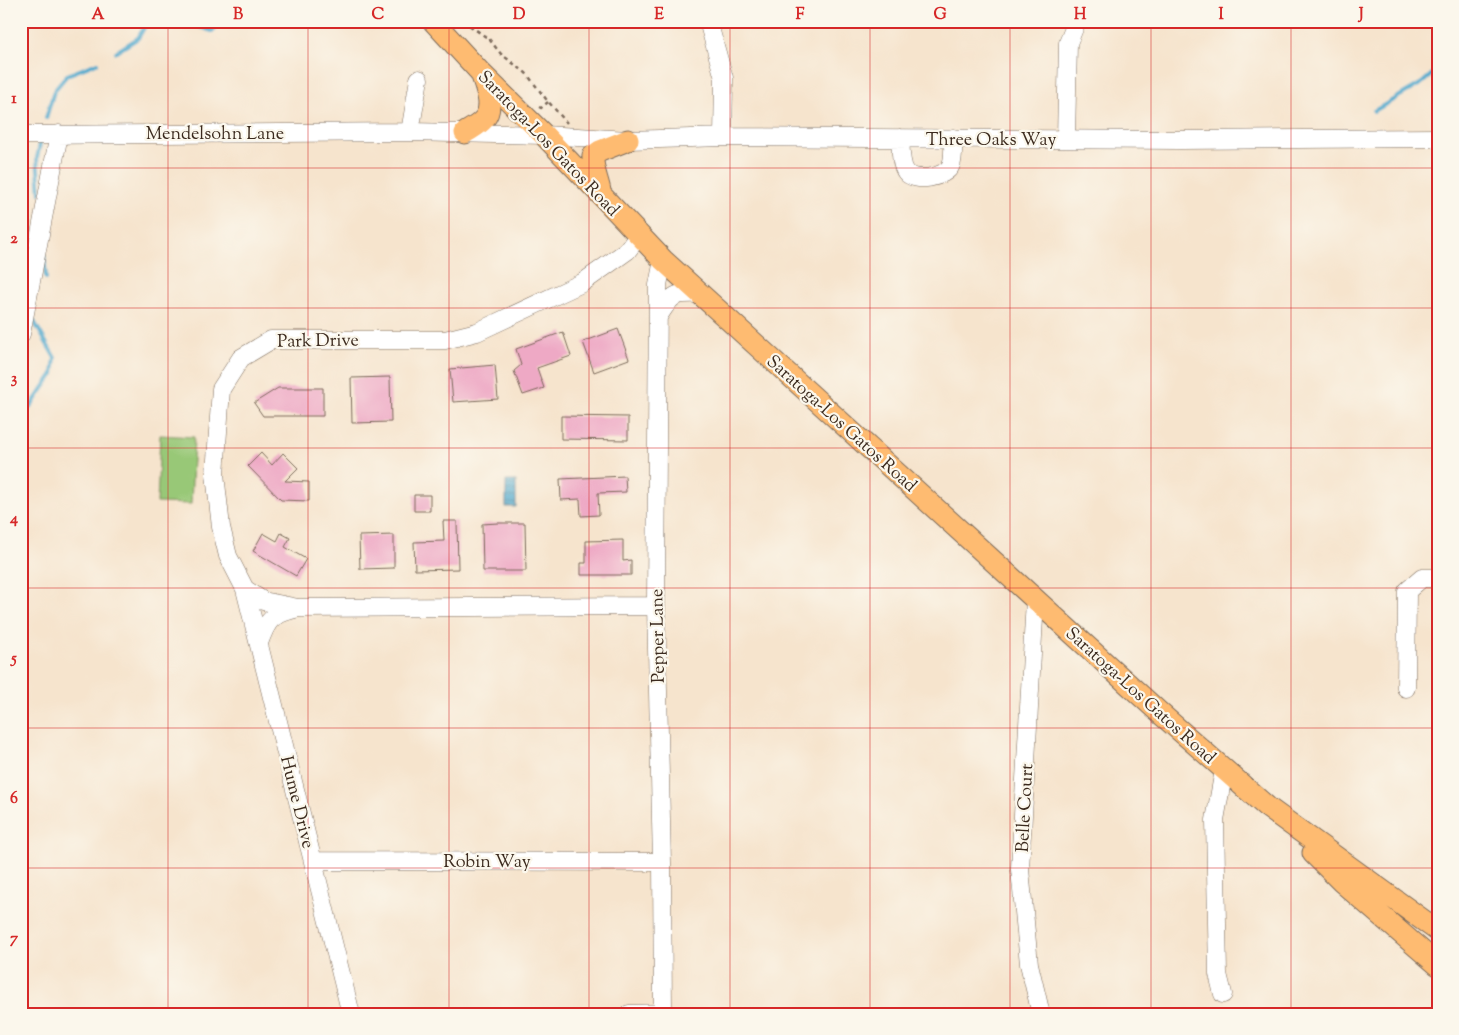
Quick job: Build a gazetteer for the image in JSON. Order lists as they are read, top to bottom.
{
  "streets": {
    "main road": ["Saratoga-Los Gatos Road"],
    "street": [
      "Mendelsohn Lane",
      "Three Oaks Way",
      "Park Drive",
      "Pepper Lane",
      "Hume Drive",
      "Belle Court",
      "Robin Way"
    ]
  },
  "crossings": [
    ["Mendelsohn Lane", "Three Oaks Way"],
    ["Mendelsohn Lane", "Saratoga-Los Gatos Road"],
    ["Three Oaks Way", "Saratoga-Los Gatos Road"],
    ["Saratoga-Los Gatos Road", "Park Drive"],
    ["Saratoga-Los Gatos Road", "Pepper Lane"],
    ["Saratoga-Los Gatos Road", "Belle Court"],
    ["Park Drive", "Hume Drive"],
    ["Pepper Lane", "Robin Way"],
    ["Hume Drive", "Robin Way"]
  ],
  "grid": {
    "columns": [
      "A",
      "B",
      "C",
      "D",
      "E",
      "F",
      "G",
      "H",
      "I",
      "J"
    ],
    "rows": [
      "1",
      "2",
      "3",
      "4",
      "5",
      "6",
      "7"
    ]
  }
}
